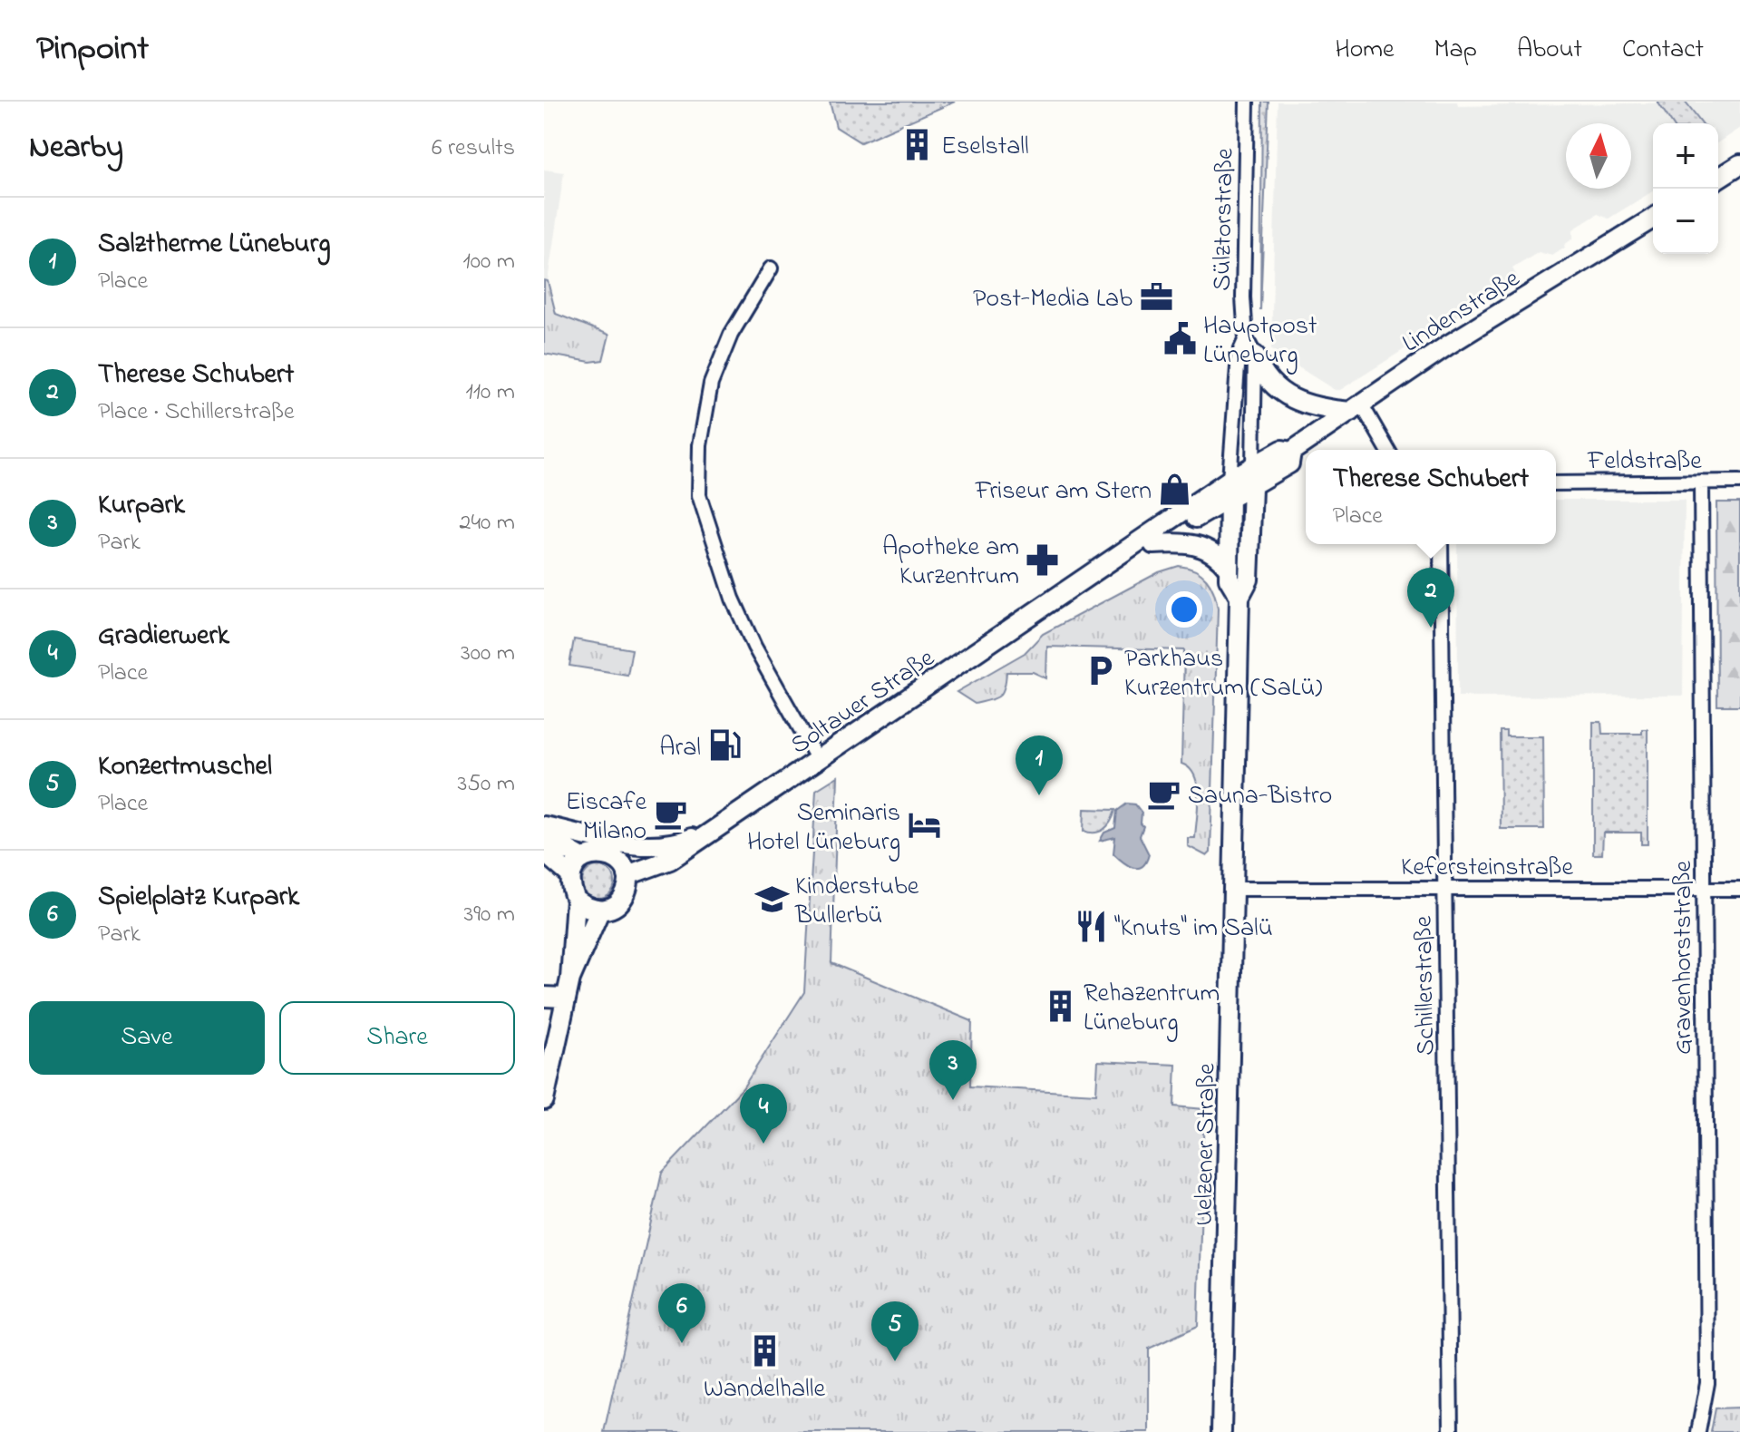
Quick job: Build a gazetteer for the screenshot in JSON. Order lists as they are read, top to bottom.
{
  "streets": {
    "main road": ["Lindenstraße", "Soltauer Straße", "Uelzener Straße"],
    "street": [
      "Sülztorstraße",
      "Feldstraße",
      "Kefersteinstraße",
      "Gravenhorststraße",
      "Schillerstraße"
    ]
  },
  "crossings": [
    ["Sülztorstraße", "Lindenstraße"],
    ["Sülztorstraße", "Soltauer Straße"],
    ["Sülztorstraße", "Uelzener Straße"],
    ["Lindenstraße", "Soltauer Straße"],
    ["Lindenstraße", "Uelzener Straße"],
    ["Feldstraße", "Gravenhorststraße"],
    ["Soltauer Straße", "Uelzener Straße"],
    ["Kefersteinstraße", "Gravenhorststraße"],
    ["Kefersteinstraße", "Schillerstraße"],
    ["Kefersteinstraße", "Uelzener Straße"]
  ],
  "places": {
    "building": ["Eselstall", "Rehazentrum Lüneburg", "Wandelhalle"],
    "office": ["Post-Media Lab"],
    "public building": ["Hauptpost Lüneburg"],
    "shop": ["Friseur am Stern"],
    "pharmacy": ["Apotheke am Kurzentrum"],
    "parking": ["Parkhaus Kurzentrum (SaLü)"],
    "fuel station": ["Aral"],
    "cafe": ["Sauna-Bistro", "Eiscafe Milano"],
    "hotel": ["Seminaris Hotel Lüneburg"],
    "school or university": ["Kinderstube Bullerbü"],
    "restaurant": ["\"Knuts\" im Salü"]
  },
  "north": "top",
  "page": {
    "header": "Pinpoint",
    "nav": [
      "Home",
      "Map",
      "About",
      "Contact"
    ],
    "heading": ["Nearby", "6 results"],
    "map_buttons": ["+", "−"],
    "list": [
      {
        "mark": "1",
        "name": "Salztherme Lüneburg",
        "note": "Place",
        "value": "100 m"
      },
      {
        "mark": "2",
        "name": "Therese Schubert",
        "note": "Place · Schillerstraße",
        "value": "110 m"
      },
      {
        "mark": "3",
        "name": "Kurpark",
        "note": "Park",
        "value": "240 m"
      },
      {
        "mark": "4",
        "name": "Gradierwerk",
        "note": "Place",
        "value": "300 m"
      },
      {
        "mark": "5",
        "name": "Konzertmuschel",
        "note": "Place",
        "value": "350 m"
      },
      {
        "mark": "6",
        "name": "Spielplatz Kurpark",
        "note": "Park",
        "value": "390 m"
      }
    ],
    "popup": ["Therese Schubert", "Place"],
    "pins": [
      "2",
      "1",
      "3",
      "4",
      "6",
      "5"
    ],
    "buttons": ["Save", "Share"]
  }
}
